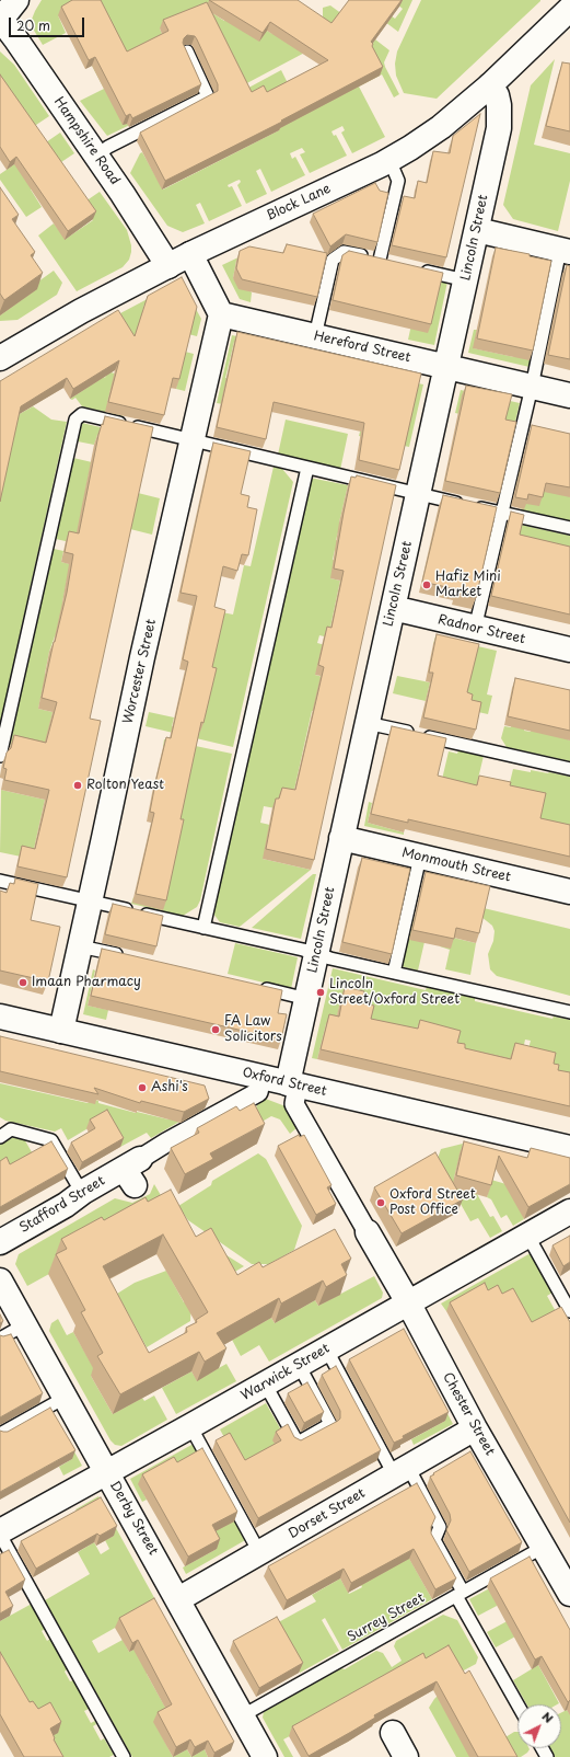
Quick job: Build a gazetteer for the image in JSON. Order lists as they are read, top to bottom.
{
  "streets": {
    "street": [
      "Hampshire Road",
      "Block Lane",
      "Lincoln Street",
      "Hereford Street",
      "Radnor Street",
      "Worcester Street",
      "Monmouth Street",
      "Oxford Street",
      "Stafford Street",
      "Warwick Street",
      "Chester Street",
      "Dorset Street",
      "Derby Street"
    ],
    "lane": ["Surrey Street"]
  },
  "crossings": [
    ["Hampshire Road", "Block Lane"],
    ["Block Lane", "Lincoln Street"],
    ["Lincoln Street", "Hereford Street"],
    ["Lincoln Street", "Radnor Street"],
    ["Lincoln Street", "Monmouth Street"],
    ["Lincoln Street", "Oxford Street"],
    ["Hereford Street", "Worcester Street"],
    ["Worcester Street", "Oxford Street"],
    ["Warwick Street", "Chester Street"],
    ["Warwick Street", "Derby Street"],
    ["Chester Street", "Dorset Street"],
    ["Chester Street", "Surrey Street"],
    ["Dorset Street", "Derby Street"],
    ["Derby Street", "Surrey Street"]
  ],
  "places": [
    "Hafiz Mini Market",
    "Rolton Yeast",
    "Imaan Pharmacy",
    "Lincoln Street/Oxford Street",
    "FA Law Solicitors",
    "Ashi's",
    "Oxford Street Post Office"
  ],
  "scale_bar": "20 m",
  "north": "top right"
}
